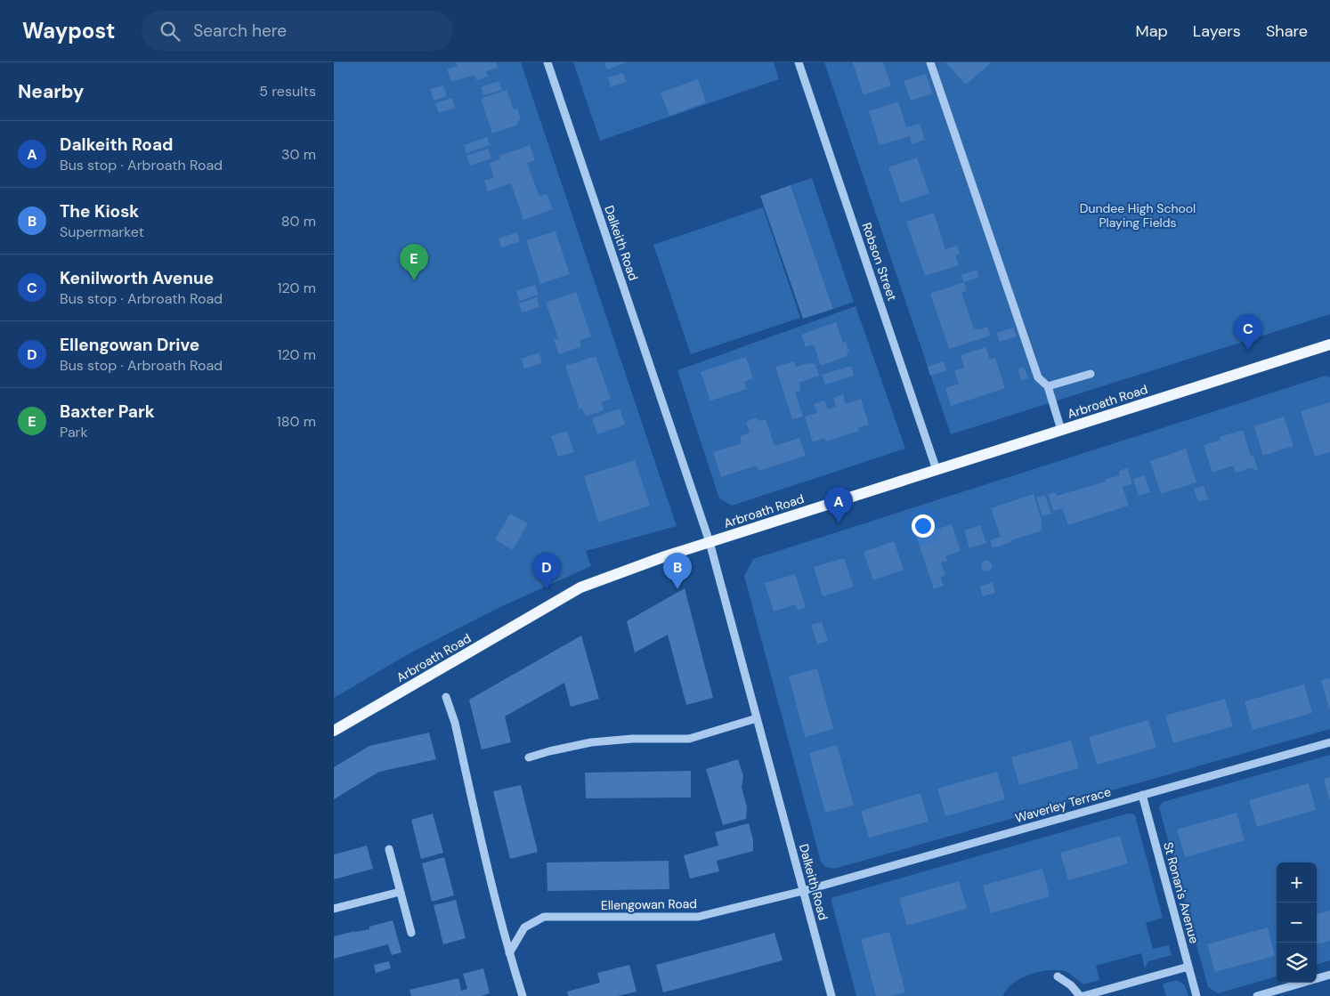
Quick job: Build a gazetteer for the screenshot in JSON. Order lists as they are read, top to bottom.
{
  "streets": {
    "main road": ["Arbroath Road"],
    "street": [
      "Dalkeith Road",
      "Robson Street",
      "Waverley Terrace",
      "St Ronan's Avenue",
      "Ellengowan Road"
    ]
  },
  "crossings": [
    ["Dalkeith Road", "Arbroath Road"],
    ["Dalkeith Road", "Waverley Terrace"],
    ["Dalkeith Road", "Ellengowan Road"],
    ["Robson Street", "Arbroath Road"],
    ["Waverley Terrace", "St Ronan's Avenue"],
    ["Waverley Terrace", "Ellengowan Road"]
  ],
  "parks": ["Dundee High School Playing Fields"],
  "page": {
    "header": "Waypost",
    "search": "Search here",
    "nav": ["Map", "Layers", "Share"],
    "heading": ["Nearby", "5 results"],
    "list": [
      {
        "mark": "A",
        "name": "Dalkeith Road",
        "note": "Bus stop · Arbroath Road",
        "value": "30 m"
      },
      {
        "mark": "B",
        "name": "The Kiosk",
        "note": "Supermarket",
        "value": "80 m"
      },
      {
        "mark": "C",
        "name": "Kenilworth Avenue",
        "note": "Bus stop · Arbroath Road",
        "value": "120 m"
      },
      {
        "mark": "D",
        "name": "Ellengowan Drive",
        "note": "Bus stop · Arbroath Road",
        "value": "120 m"
      },
      {
        "mark": "E",
        "name": "Baxter Park",
        "note": "Park",
        "value": "180 m"
      }
    ],
    "pins": [
      "E",
      "C",
      "A",
      "B",
      "D"
    ],
    "map_buttons": ["+", "−"]
  }
}
